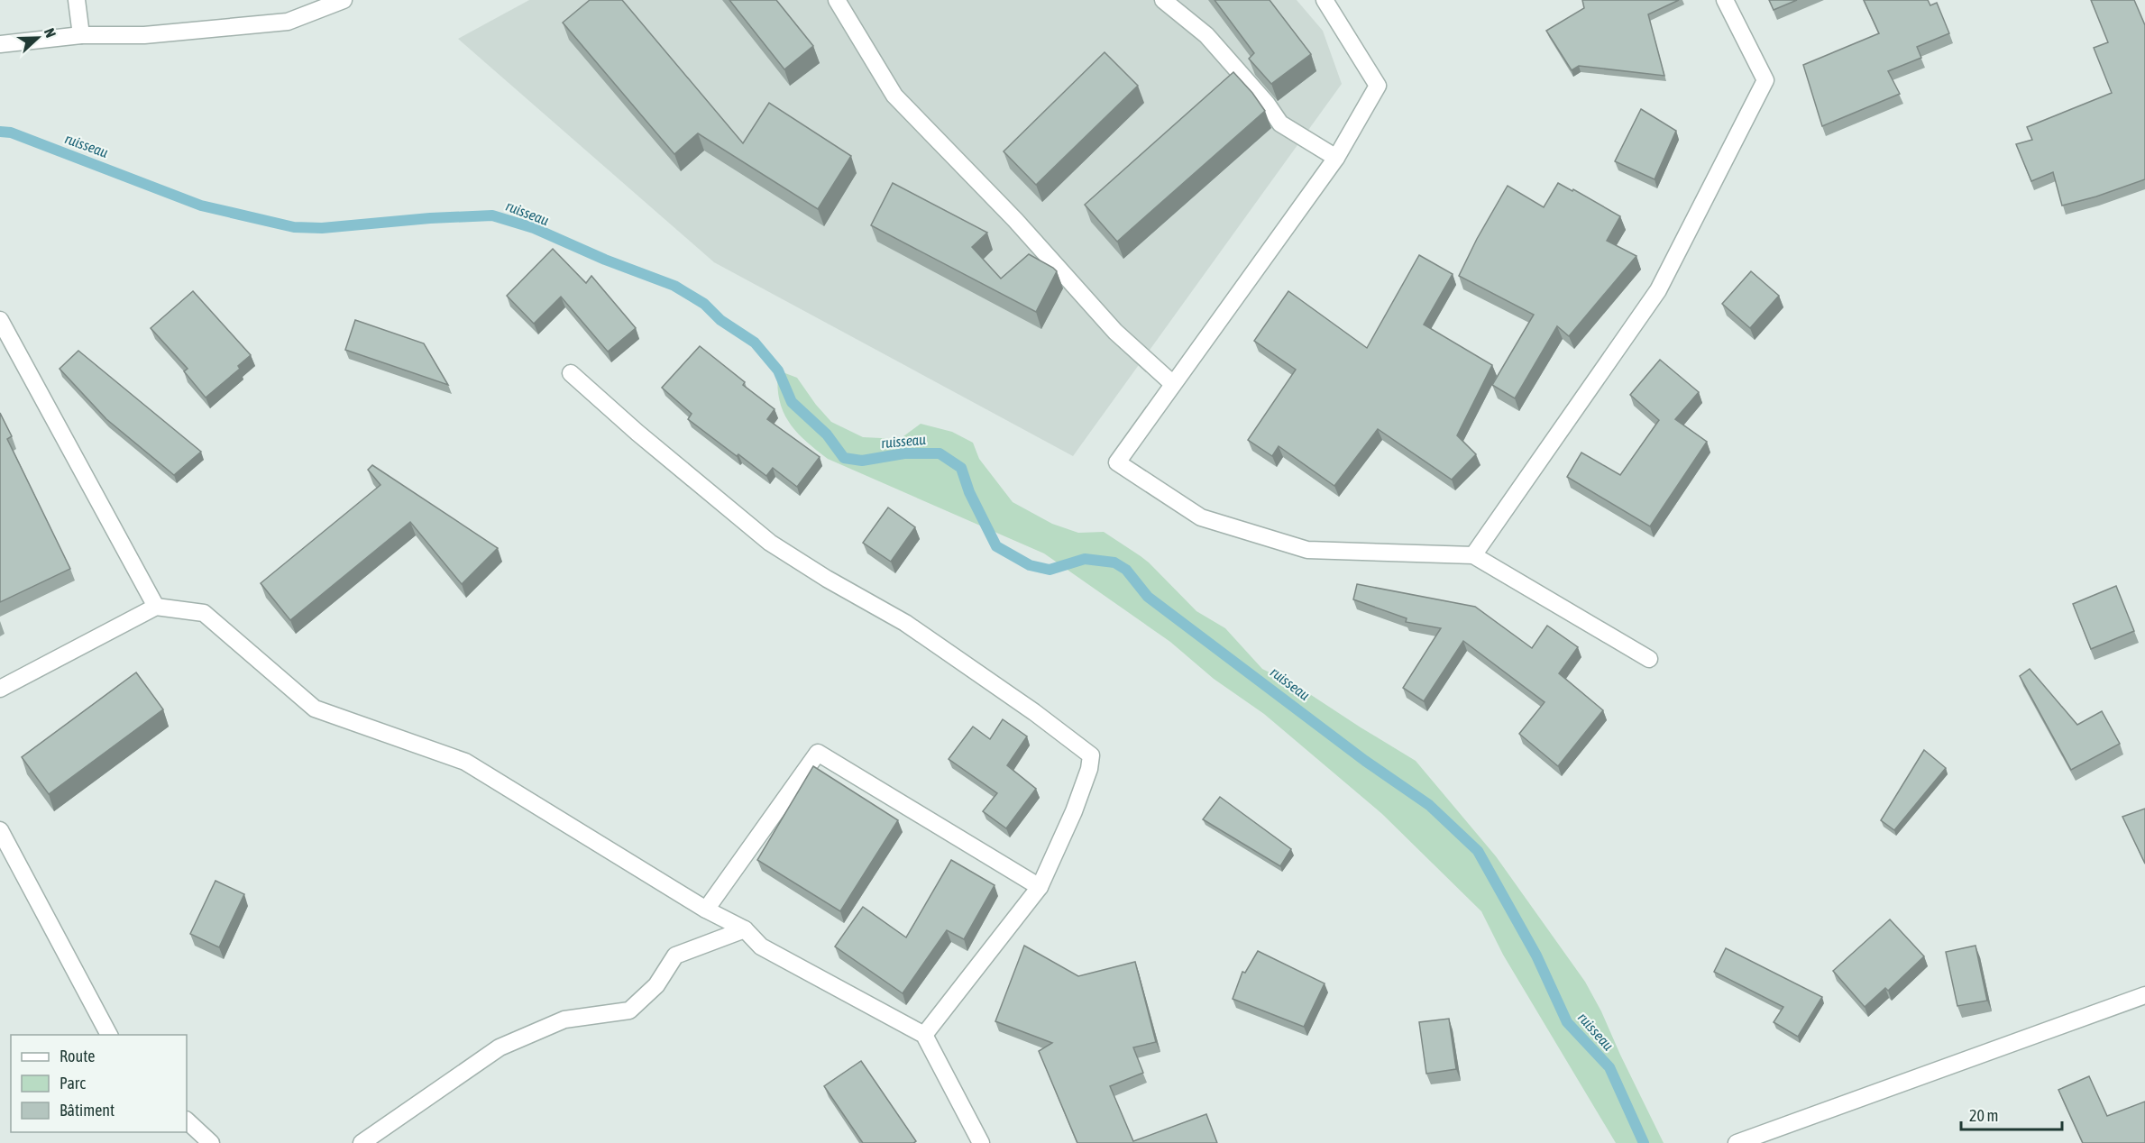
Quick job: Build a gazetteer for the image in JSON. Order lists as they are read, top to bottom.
{
  "water": ["ruisseau"],
  "legend": ["Route", "Parc", "Bâtiment"],
  "scale_bar": "20 m",
  "north": "right"
}
